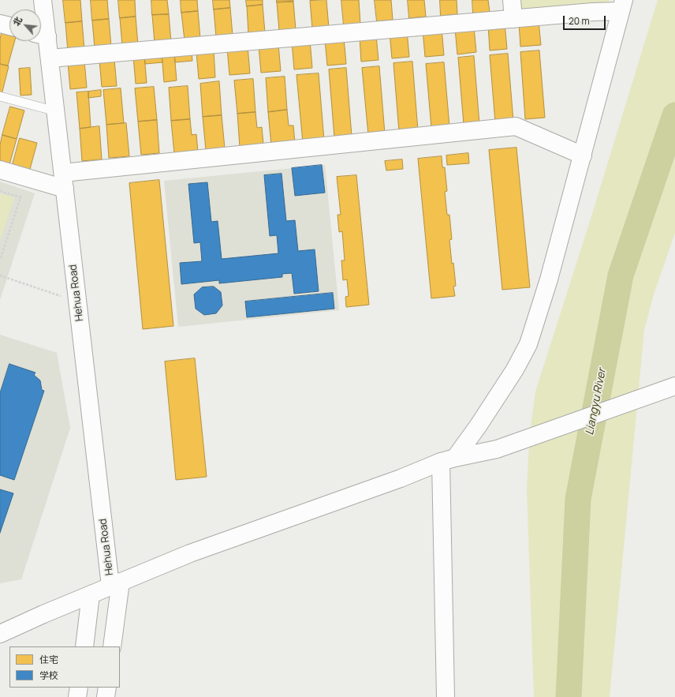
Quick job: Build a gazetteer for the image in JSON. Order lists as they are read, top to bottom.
{
  "streets": {
    "street": ["Hehua Road"]
  },
  "water": ["Liangyu River"],
  "legend": ["住宅", "学校"],
  "scale_bar": "20 m",
  "north": "top left"
}
